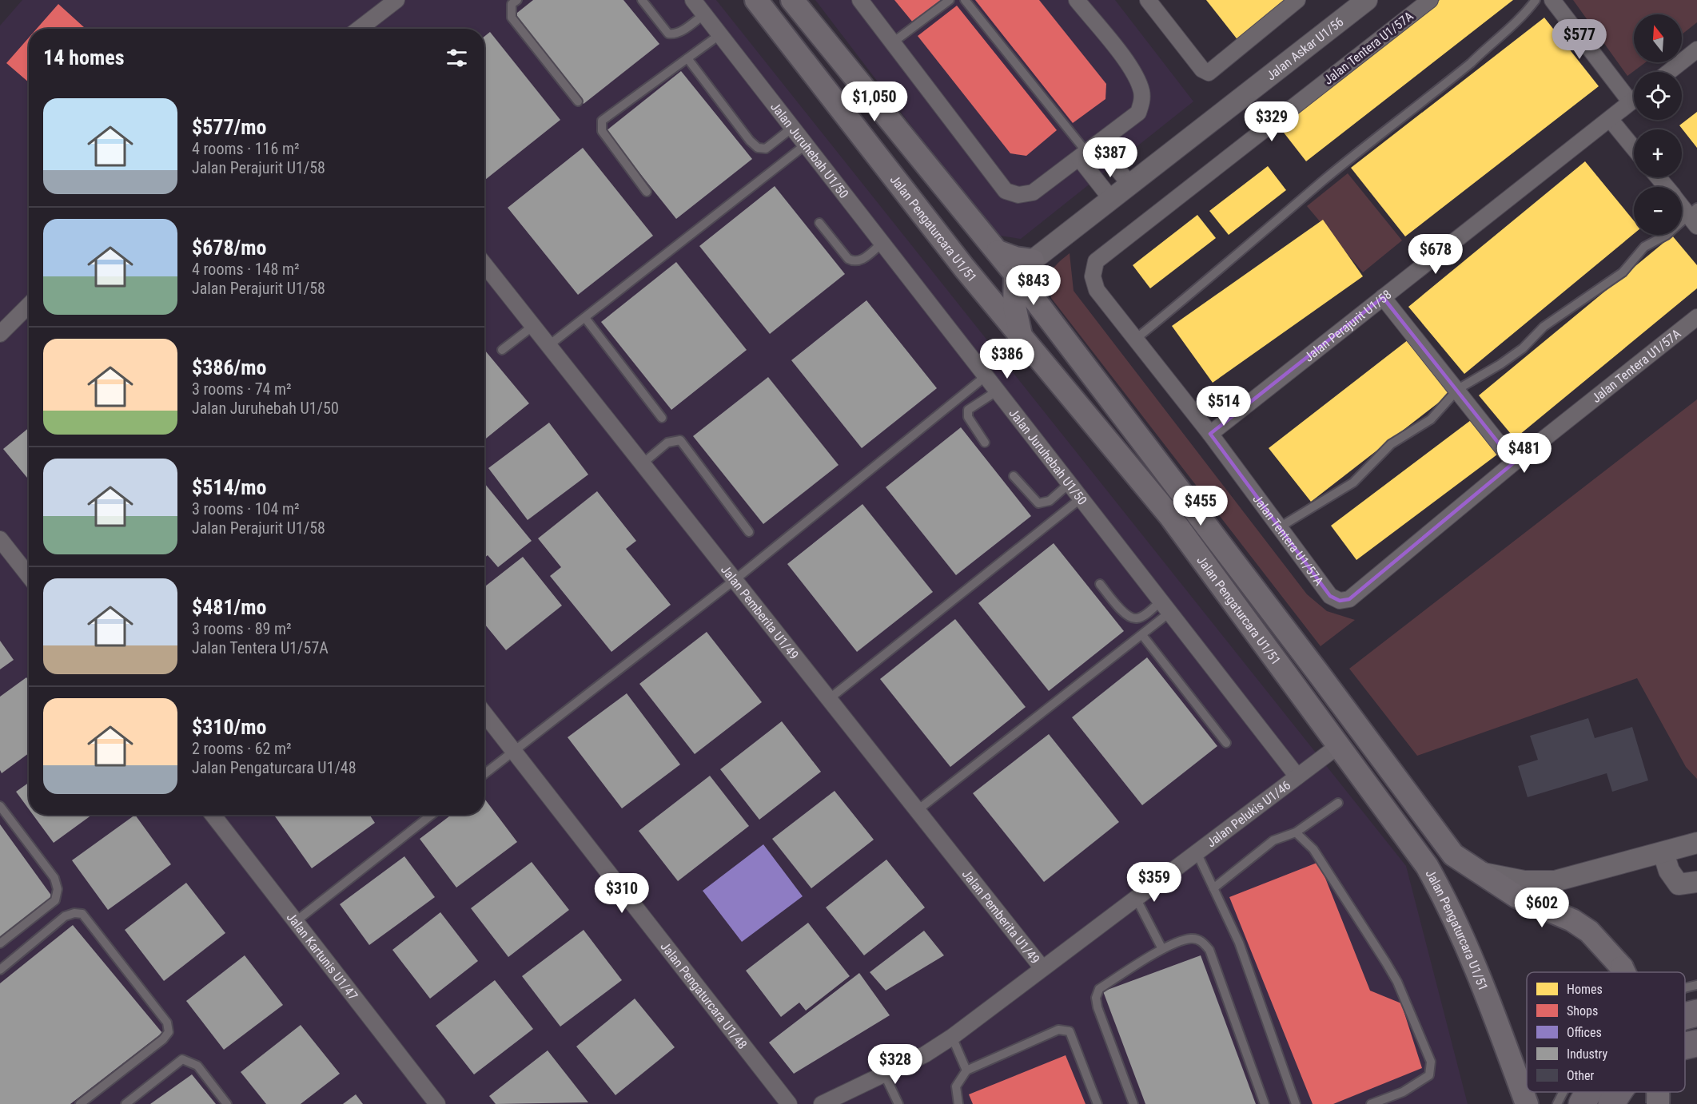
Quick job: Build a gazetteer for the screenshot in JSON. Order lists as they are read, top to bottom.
{
  "streets": {
    "main road": ["Jalan Pengaturcara U1/51"],
    "street": [
      "Jalan Tentera U1/57A",
      "Jalan Askar U1/56",
      "Jalan Juruhebah U1/50",
      "Jalan Perajurit U1/58",
      "Jalan Pemberita U1/49",
      "Jalan Pelukis U1/46",
      "Jalan Kartunis U1/47",
      "Jalan Pengaturcara U1/48"
    ]
  },
  "crossings": [
    ["Jalan Tentera U1/57A", "Jalan Perajurit U1/58"],
    ["Jalan Askar U1/56", "Jalan Pengaturcara U1/51"],
    ["Jalan Juruhebah U1/50", "Jalan Pelukis U1/46"],
    ["Jalan Pengaturcara U1/51", "Jalan Pelukis U1/46"],
    ["Jalan Pemberita U1/49", "Jalan Pelukis U1/46"]
  ],
  "legend": [
    "Homes",
    "Shops",
    "Offices",
    "Industry",
    "Other"
  ],
  "north": "top",
  "page": {
    "map_buttons": ["+", "−"],
    "price": [
      "$577",
      "$1,050",
      "$329",
      "$387",
      "$678",
      "$843",
      "$386",
      "$514",
      "$481",
      "$455",
      "$359",
      "$310",
      "$602",
      "$328"
    ],
    "heading": "14 homes",
    "list": [
      {
        "name": "$577/mo",
        "note": "4 rooms · 116 m² · Jalan Perajurit U1/58"
      },
      {
        "name": "$678/mo",
        "note": "4 rooms · 148 m² · Jalan Perajurit U1/58"
      },
      {
        "name": "$386/mo",
        "note": "3 rooms · 74 m² · Jalan Juruhebah U1/50"
      },
      {
        "name": "$514/mo",
        "note": "3 rooms · 104 m² · Jalan Perajurit U1/58"
      },
      {
        "name": "$481/mo",
        "note": "3 rooms · 89 m² · Jalan Tentera U1/57A"
      },
      {
        "name": "$310/mo",
        "note": "2 rooms · 62 m² · Jalan Pengaturcara U1/48"
      }
    ]
  }
}
